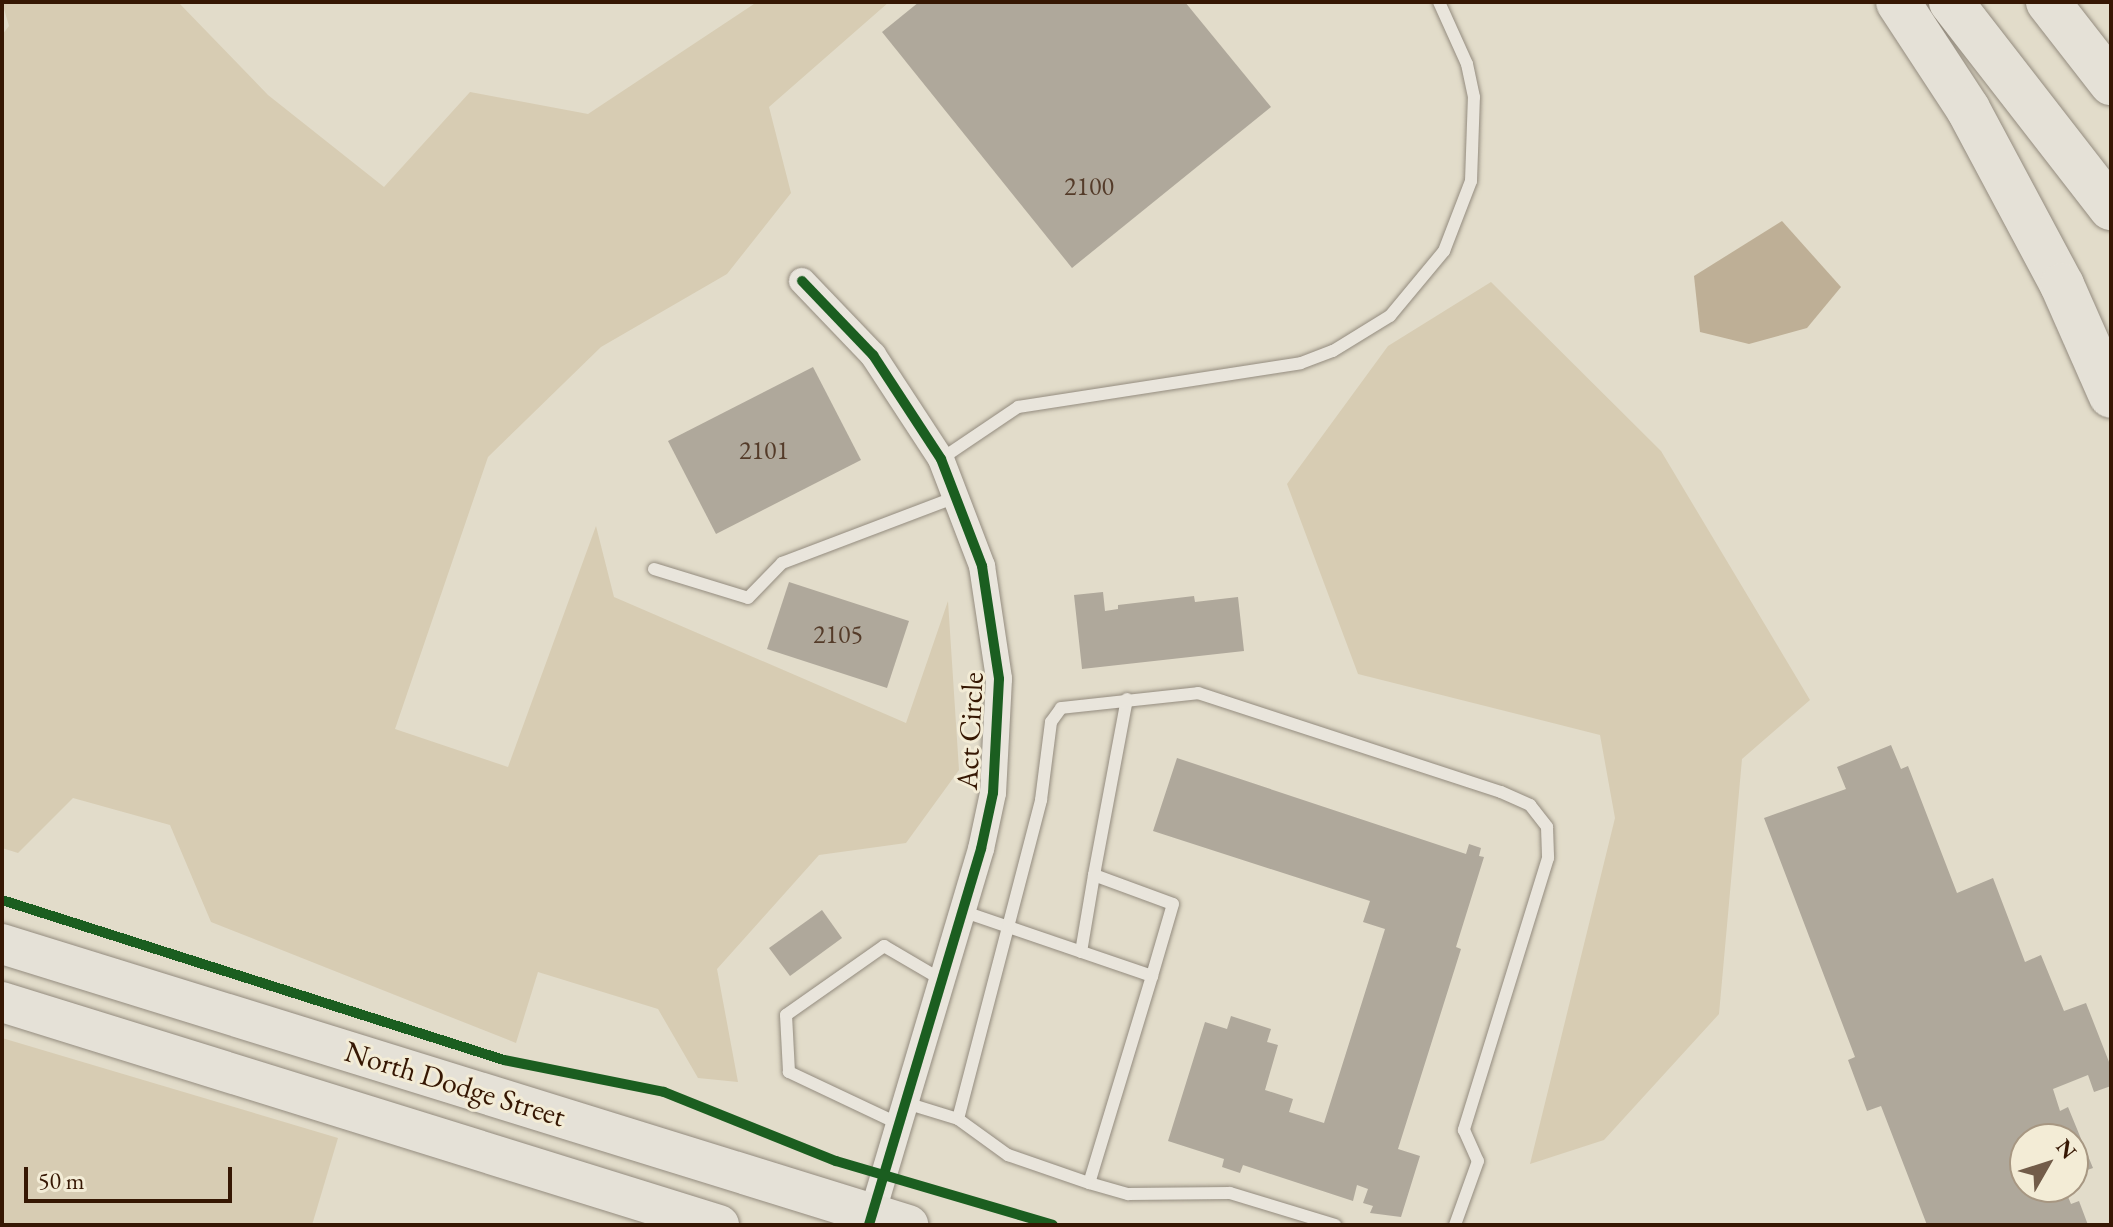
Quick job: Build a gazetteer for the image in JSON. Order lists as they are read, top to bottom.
{
  "streets": {
    "main road": ["North Dodge Street"],
    "street": ["Act Circle"]
  },
  "crossings": [
    ["Act Circle", "North Dodge Street"]
  ],
  "house_numbers": ["2100", "2101", "2105"],
  "scale_bar": "50 m",
  "north": "top right"
}
